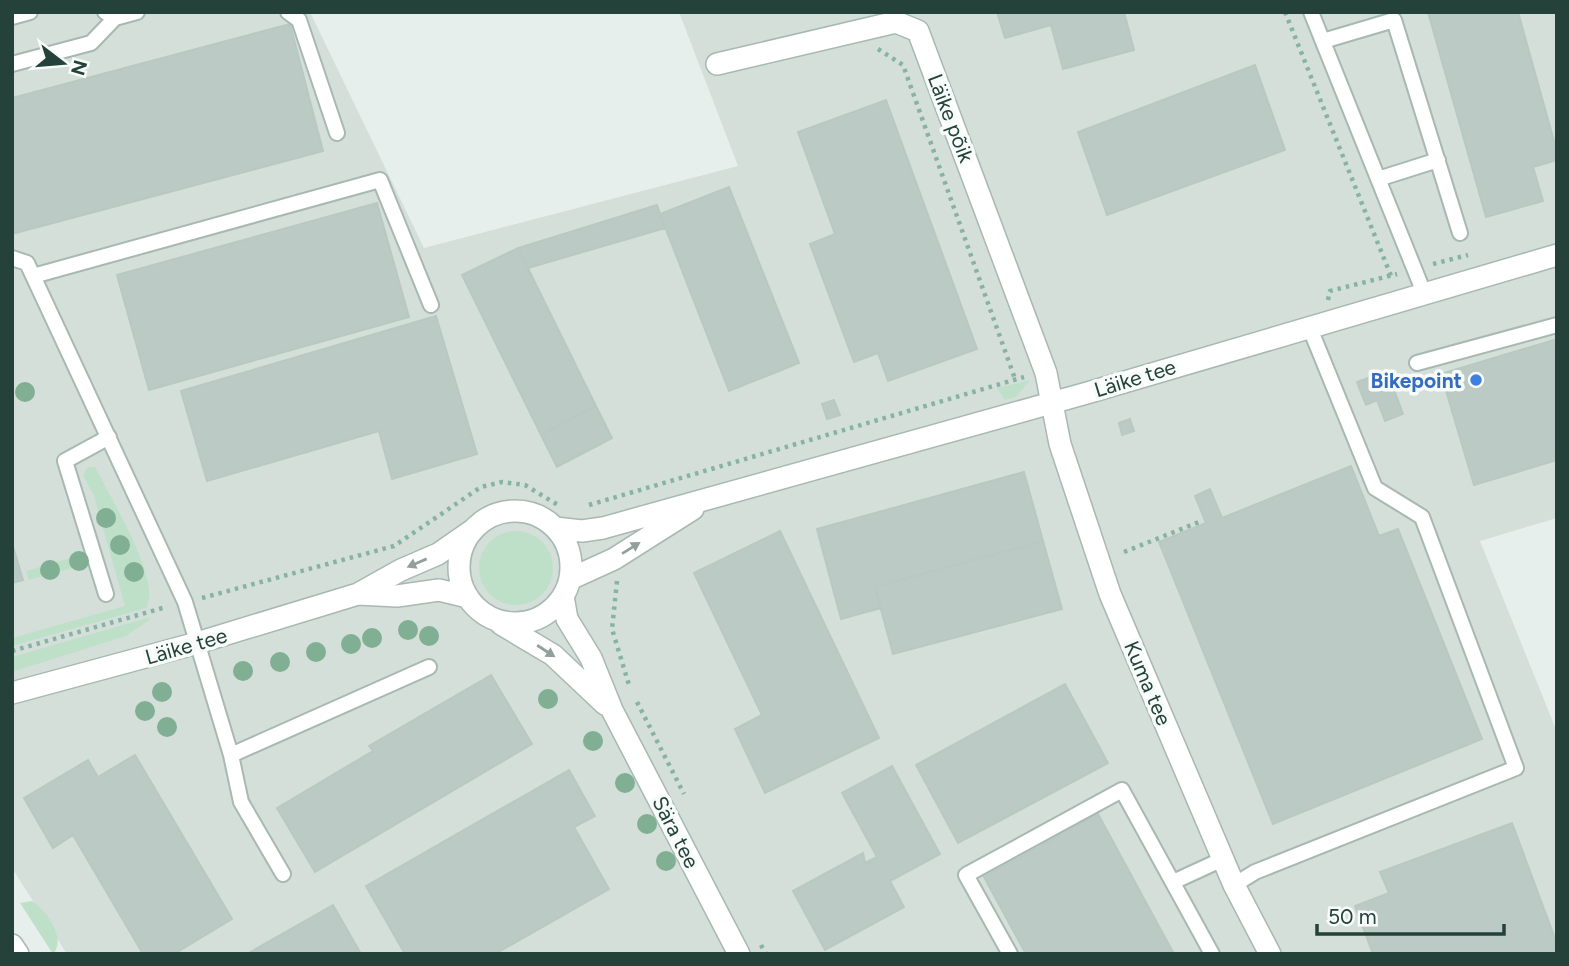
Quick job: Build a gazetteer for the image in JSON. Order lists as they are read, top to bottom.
{
  "streets": {
    "street": [
      "Läike põik",
      "Läike tee",
      "Kuma tee",
      "Sära tee"
    ]
  },
  "crossings": [
    ["Läike põik", "Läike tee"],
    ["Läike põik", "Kuma tee"],
    ["Läike tee", "Kuma tee"],
    ["Läike tee", "Sära tee"]
  ],
  "places": ["Bikepoint"],
  "scale_bar": "50 m",
  "north": "right"
}
